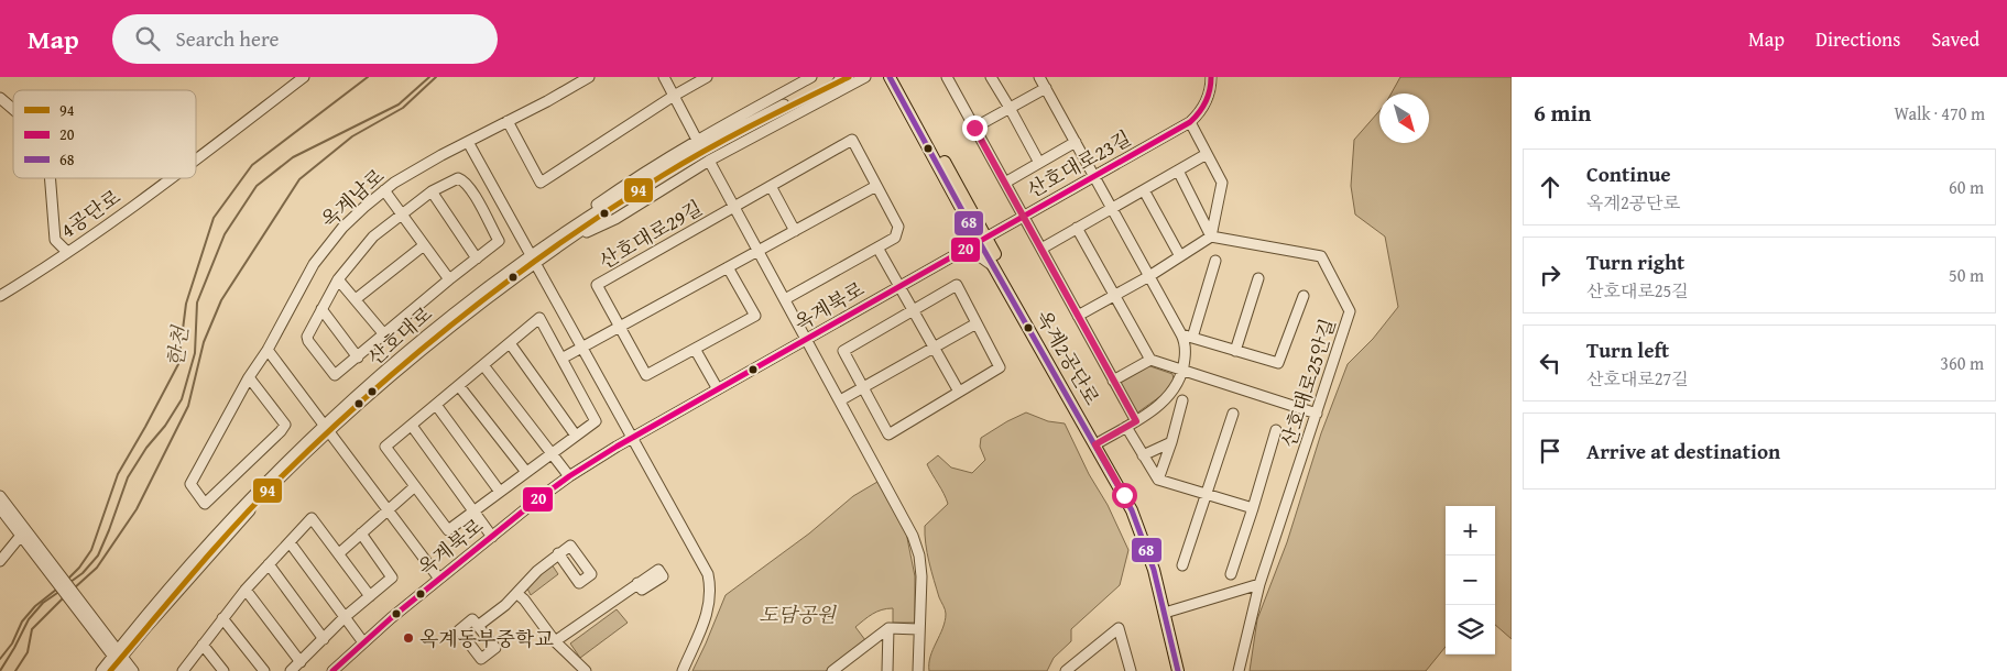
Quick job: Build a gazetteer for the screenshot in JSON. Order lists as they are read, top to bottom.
{
  "streets": {
    "main road": ["옥계2공단로"],
    "street": [
      "산호대로23길",
      "옥계남로",
      "4공단로",
      "산호대로29길",
      "옥계북로",
      "산호대로",
      "산호대로25안길"
    ]
  },
  "crossings": [
    ["산호대로23길", "옥계북로"],
    ["산호대로23길", "옥계2공단로"],
    ["산호대로29길", "옥계북로"],
    ["옥계북로", "옥계2공단로"]
  ],
  "water": ["한천"],
  "parks": ["도담공원"],
  "places": ["옥계동부중학교"],
  "lines": ["transit line 94", "transit line 20", "transit line 68"],
  "legend": ["94", "20", "68"],
  "north": "bottom right",
  "page": {
    "header": "Map",
    "search": "Search here",
    "nav": ["Map", "Directions", "Saved"],
    "heading": ["6 min", "Walk · 470 m"],
    "list": [
      ["Continue", "옥계2공단로", "60 m"],
      ["Turn right", "산호대로25길", "50 m"],
      ["Turn left", "산호대로27길", "360 m"],
      "Arrive at destination"
    ],
    "map_buttons": ["+", "−"]
  }
}
